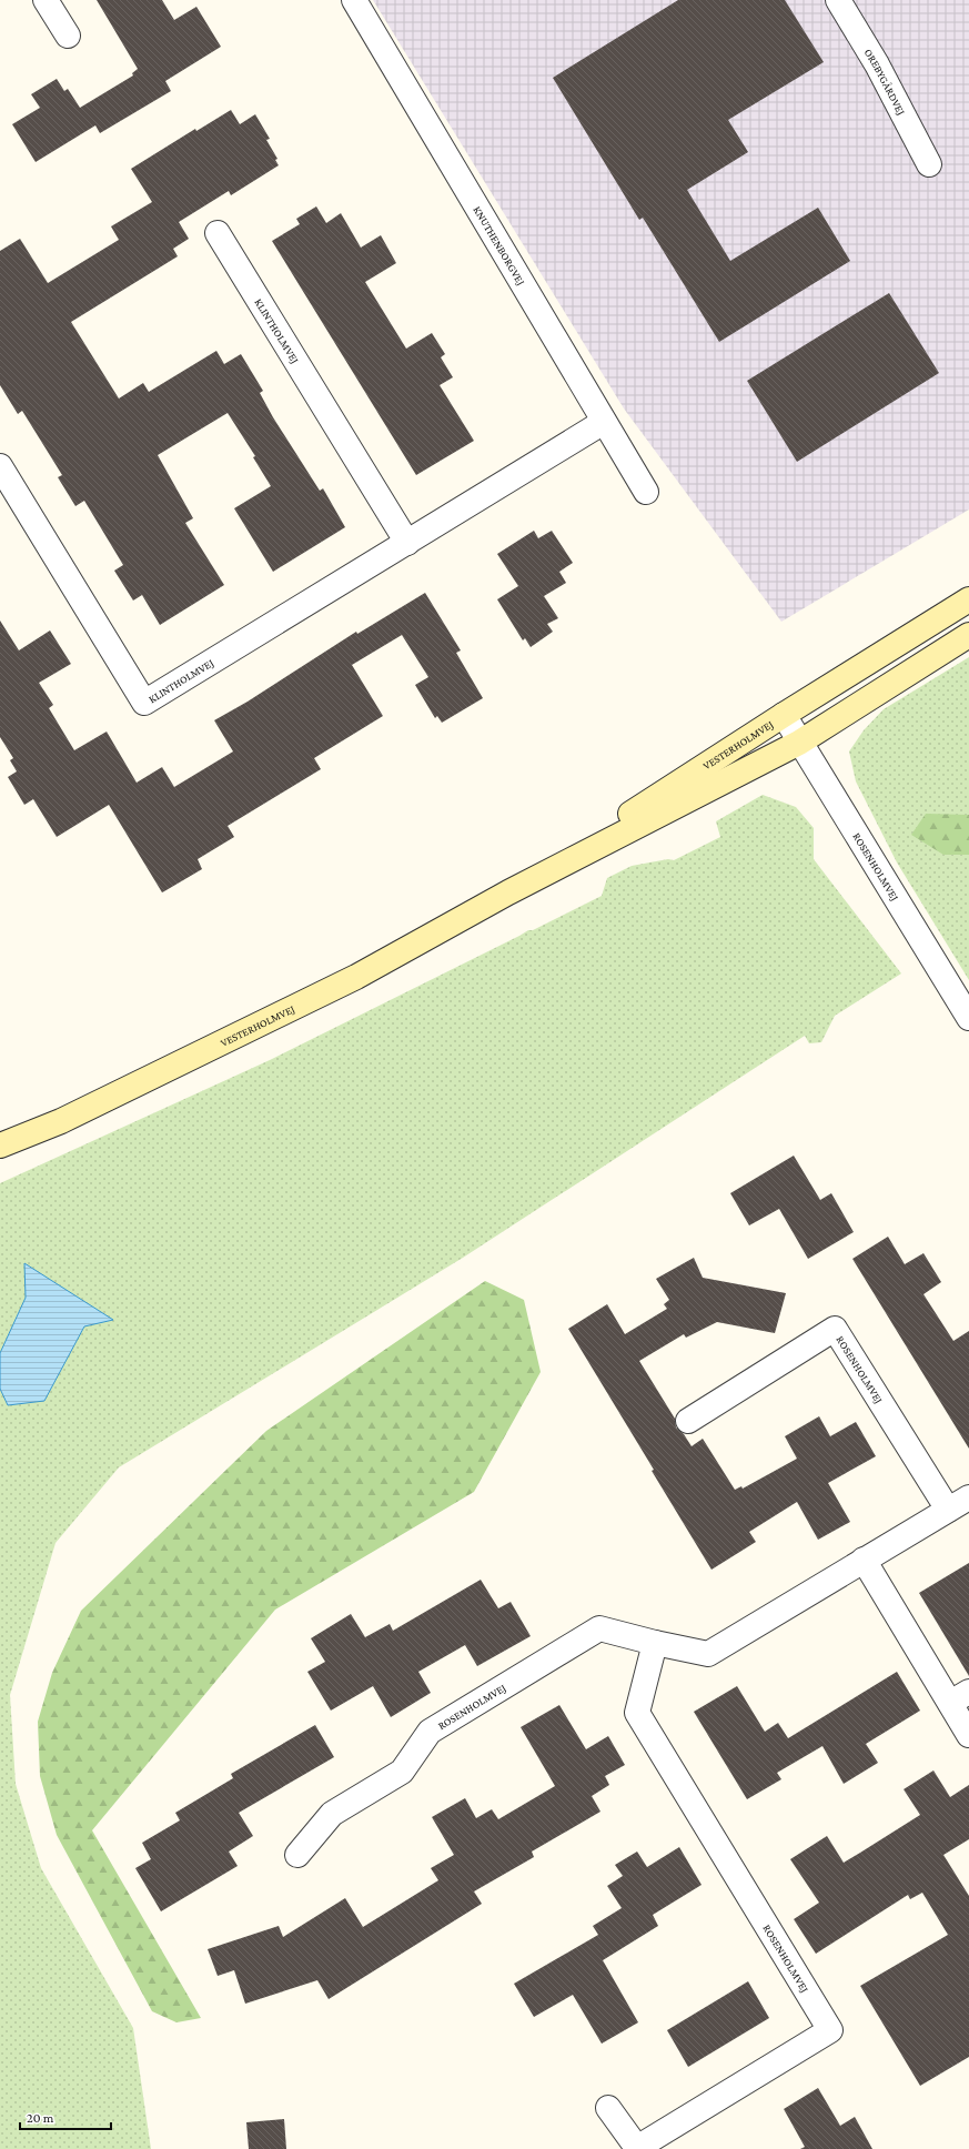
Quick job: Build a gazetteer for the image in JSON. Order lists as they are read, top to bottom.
{
  "streets": {
    "street": [
      "OREBYGÅRDVEJ",
      "KNUTHENBORGVEJ",
      "KLINTHOLMVEJ",
      "VESTERHOLMVEJ",
      "ROSENHOLMVEJ"
    ]
  },
  "crossings": [
    ["KNUTHENBORGVEJ", "KLINTHOLMVEJ"],
    ["VESTERHOLMVEJ", "ROSENHOLMVEJ"]
  ],
  "scale_bar": "20 m"
}
